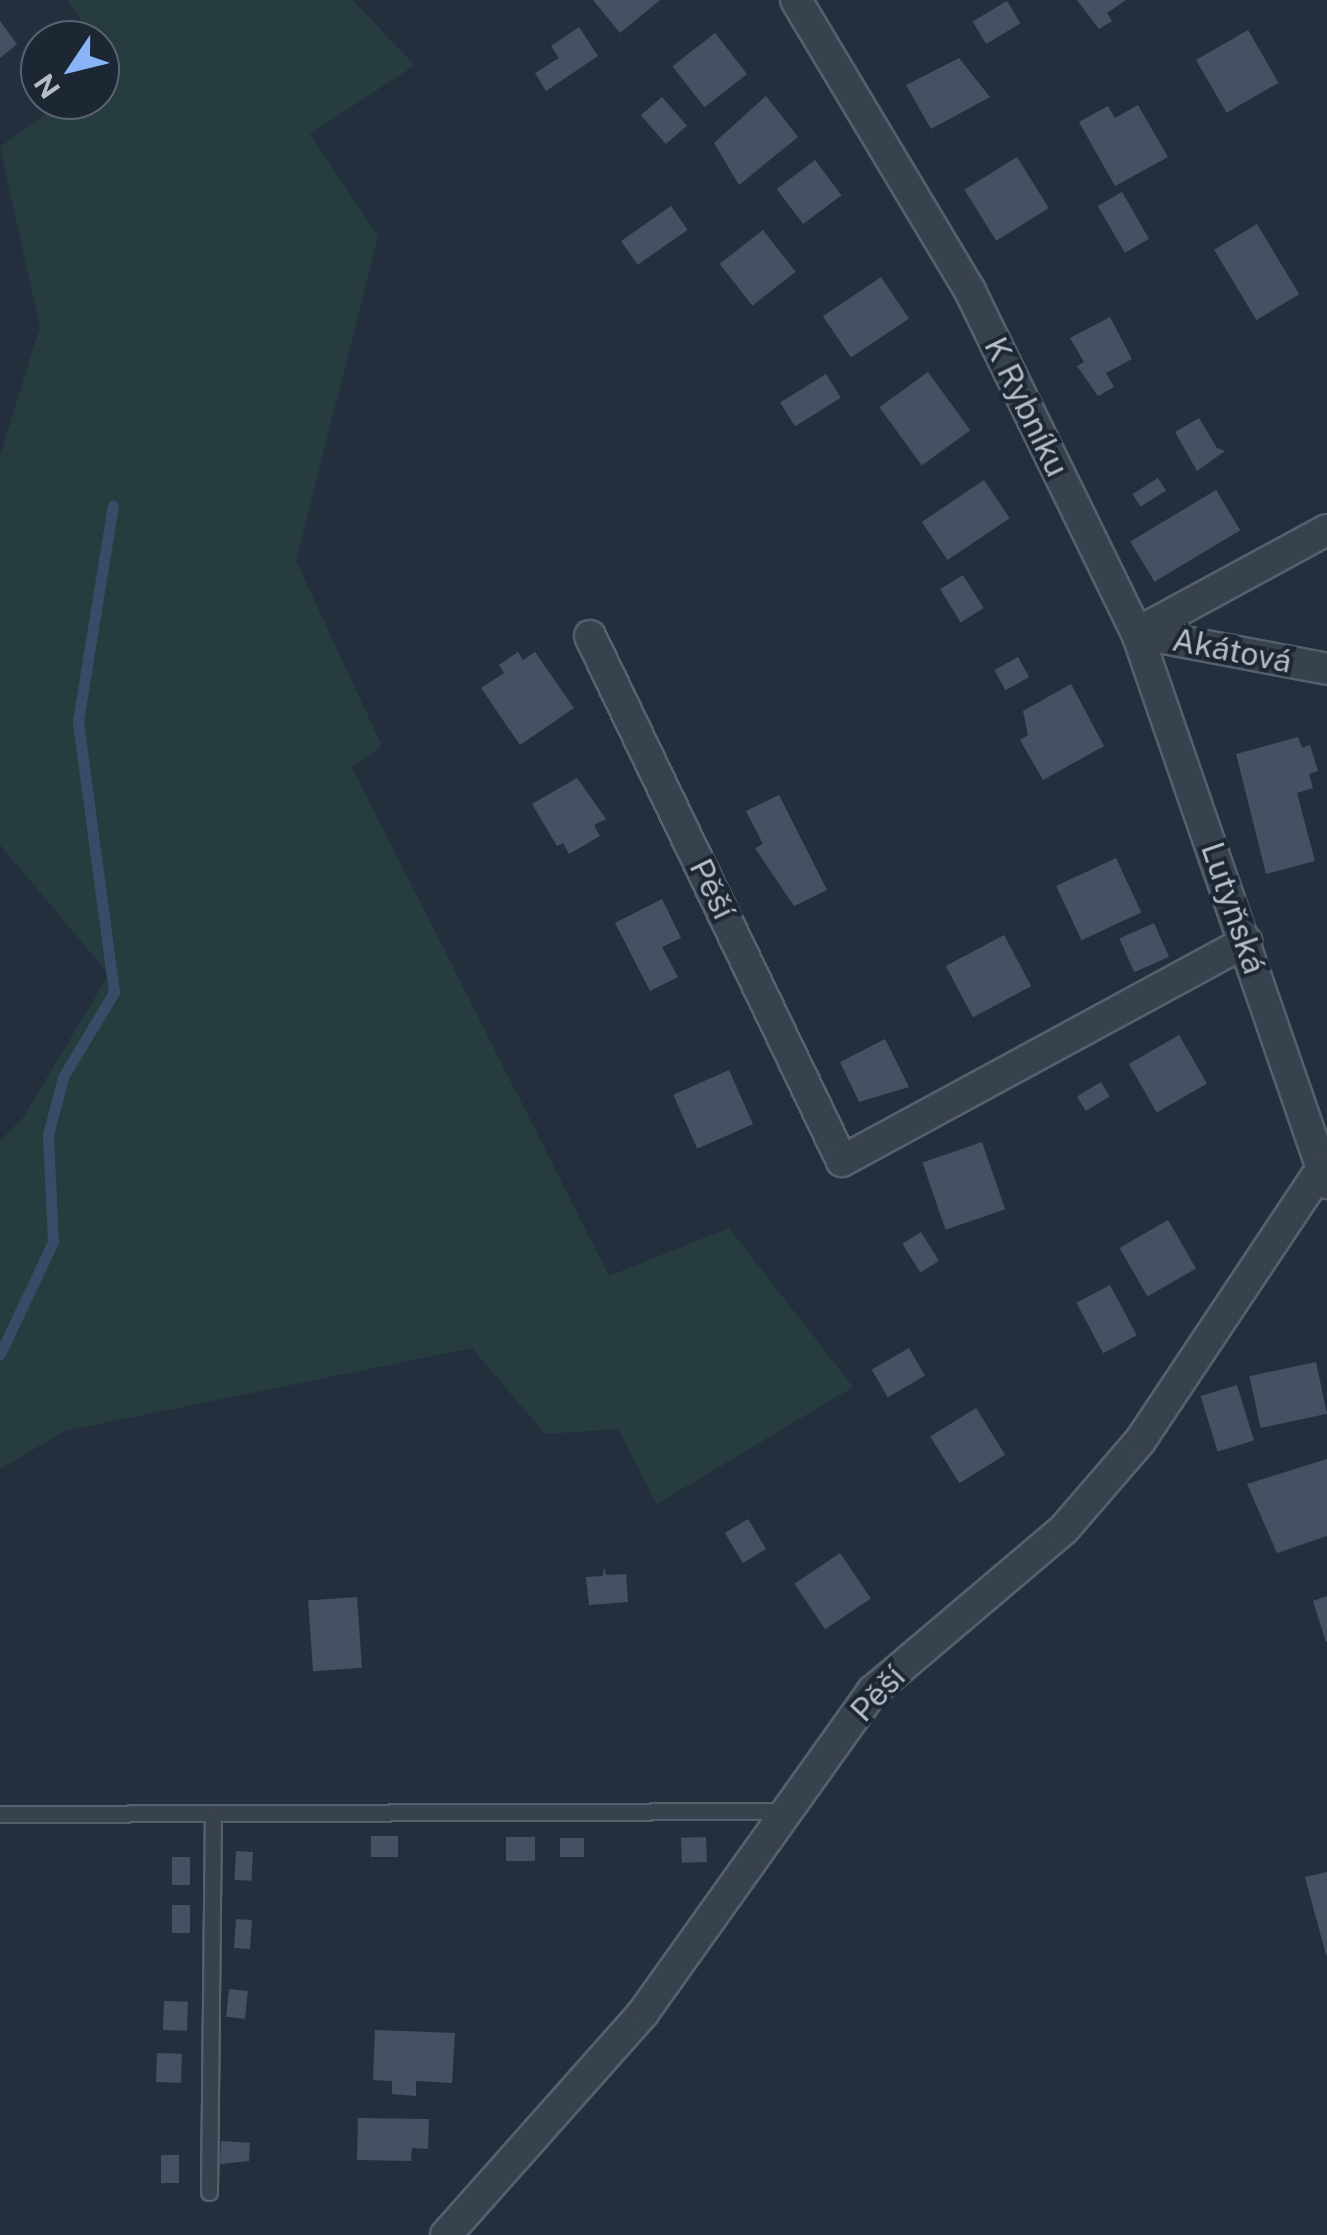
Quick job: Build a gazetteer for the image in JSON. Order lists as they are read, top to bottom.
{
  "streets": {
    "street": [
      "K Rybníku",
      "Akátová",
      "Pěší",
      "Lutyňská"
    ]
  },
  "crossings": [
    ["K Rybníku", "Akátová"],
    ["K Rybníku", "Lutyňská"],
    ["Akátová", "Lutyňská"],
    ["Pěší", "Lutyňská"]
  ],
  "north": "bottom left"
}
